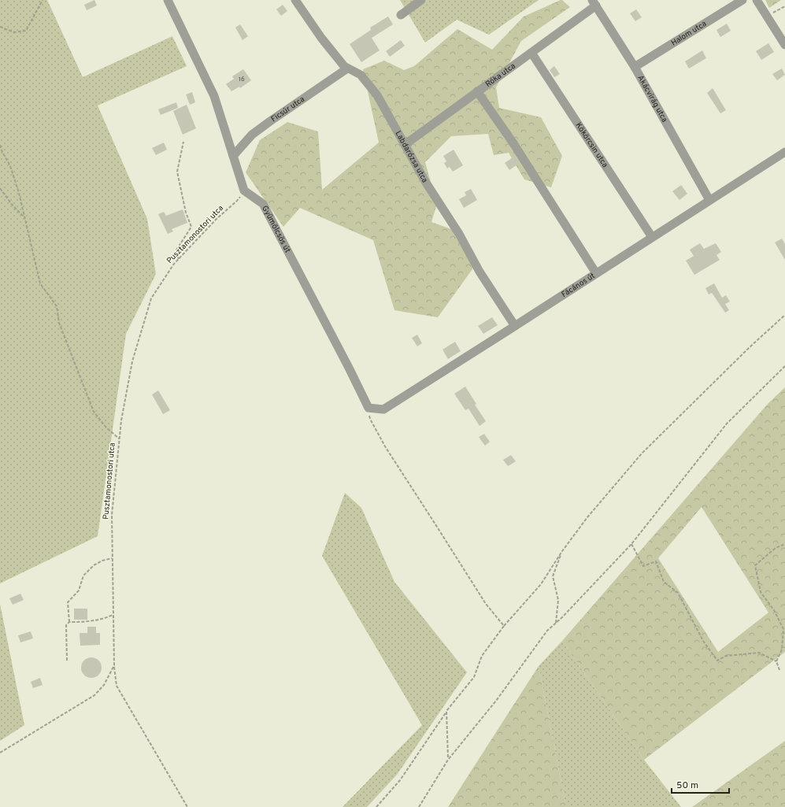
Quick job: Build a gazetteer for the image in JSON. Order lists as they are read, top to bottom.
{
  "streets": {
    "street": [
      "Halom utca",
      "Róka utca",
      "Akácvirág utca",
      "Ficsúr utca",
      "Kökörcsin utca",
      "Labdarózsa utca",
      "Gyümölcsös út",
      "Fácános út"
    ],
    "path": ["Pusztamonostori utca"]
  },
  "crossings": [
    ["Halom utca", "Akácvirág utca"],
    ["Róka utca", "Akácvirág utca"],
    ["Róka utca", "Kökörcsin utca"],
    ["Róka utca", "Labdarózsa utca"],
    ["Akácvirág utca", "Fácános út"],
    ["Ficsúr utca", "Labdarózsa utca"],
    ["Kökörcsin utca", "Fácános út"],
    ["Labdarózsa utca", "Fácános út"],
    ["Gyümölcsös út", "Pusztamonostori utca"],
    ["Gyümölcsös út", "Fácános út"]
  ],
  "house_numbers": ["16"],
  "scale_bar": "50 m"
}
